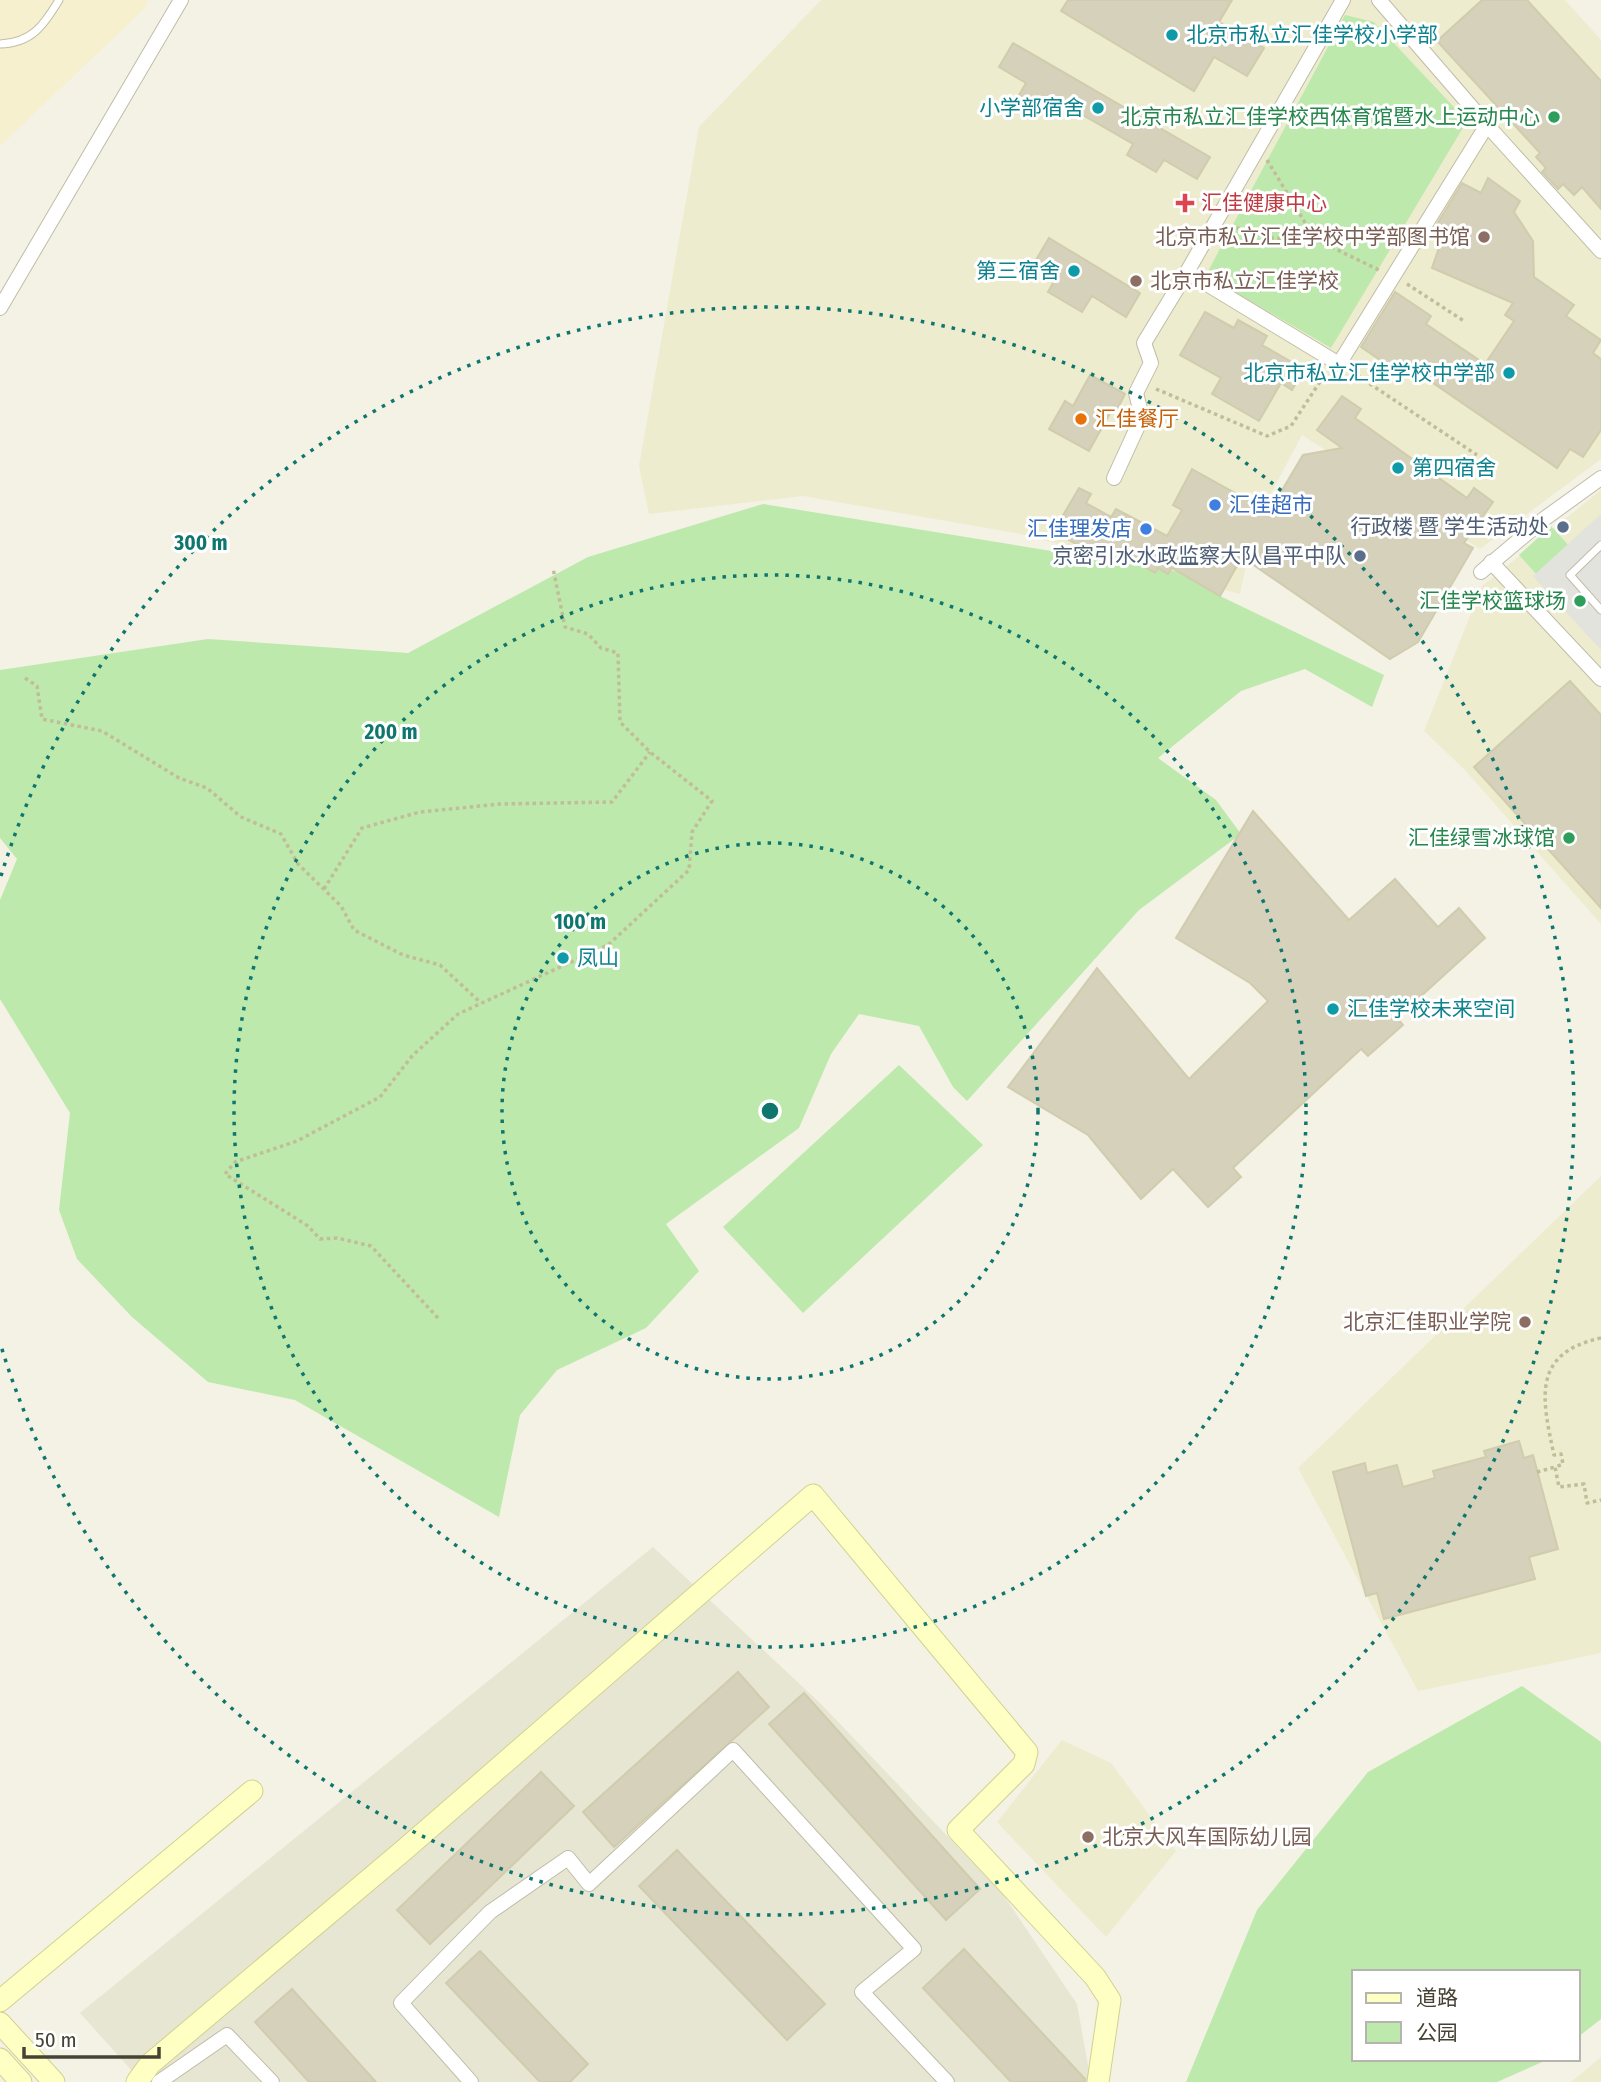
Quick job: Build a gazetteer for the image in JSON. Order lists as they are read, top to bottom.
{
  "places": {
    "other": [
      "北京市私立汇佳学校小学部",
      "小学部宿舍",
      "北京市私立汇佳学校西体育馆暨水上运动中心",
      "北京市私立汇佳学校中学部图书馆",
      "第三宿舍",
      "北京市私立汇佳学校",
      "北京市私立汇佳学校中学部",
      "汇佳餐厅",
      "第四宿舍",
      "汇佳超市",
      "行政楼 暨 学生活动处",
      "汇佳理发店",
      "京密引水水政监察大队昌平中队",
      "汇佳学校篮球场",
      "汇佳绿雪冰球馆",
      "凤山",
      "汇佳学校未来空间",
      "北京汇佳职业学院",
      "北京大风车国际幼儿园"
    ],
    "health": ["汇佳健康中心"]
  },
  "legend": ["道路", "公园"],
  "scale_bar": "50 m",
  "rings": ["300 m", "200 m", "100 m"]
}
